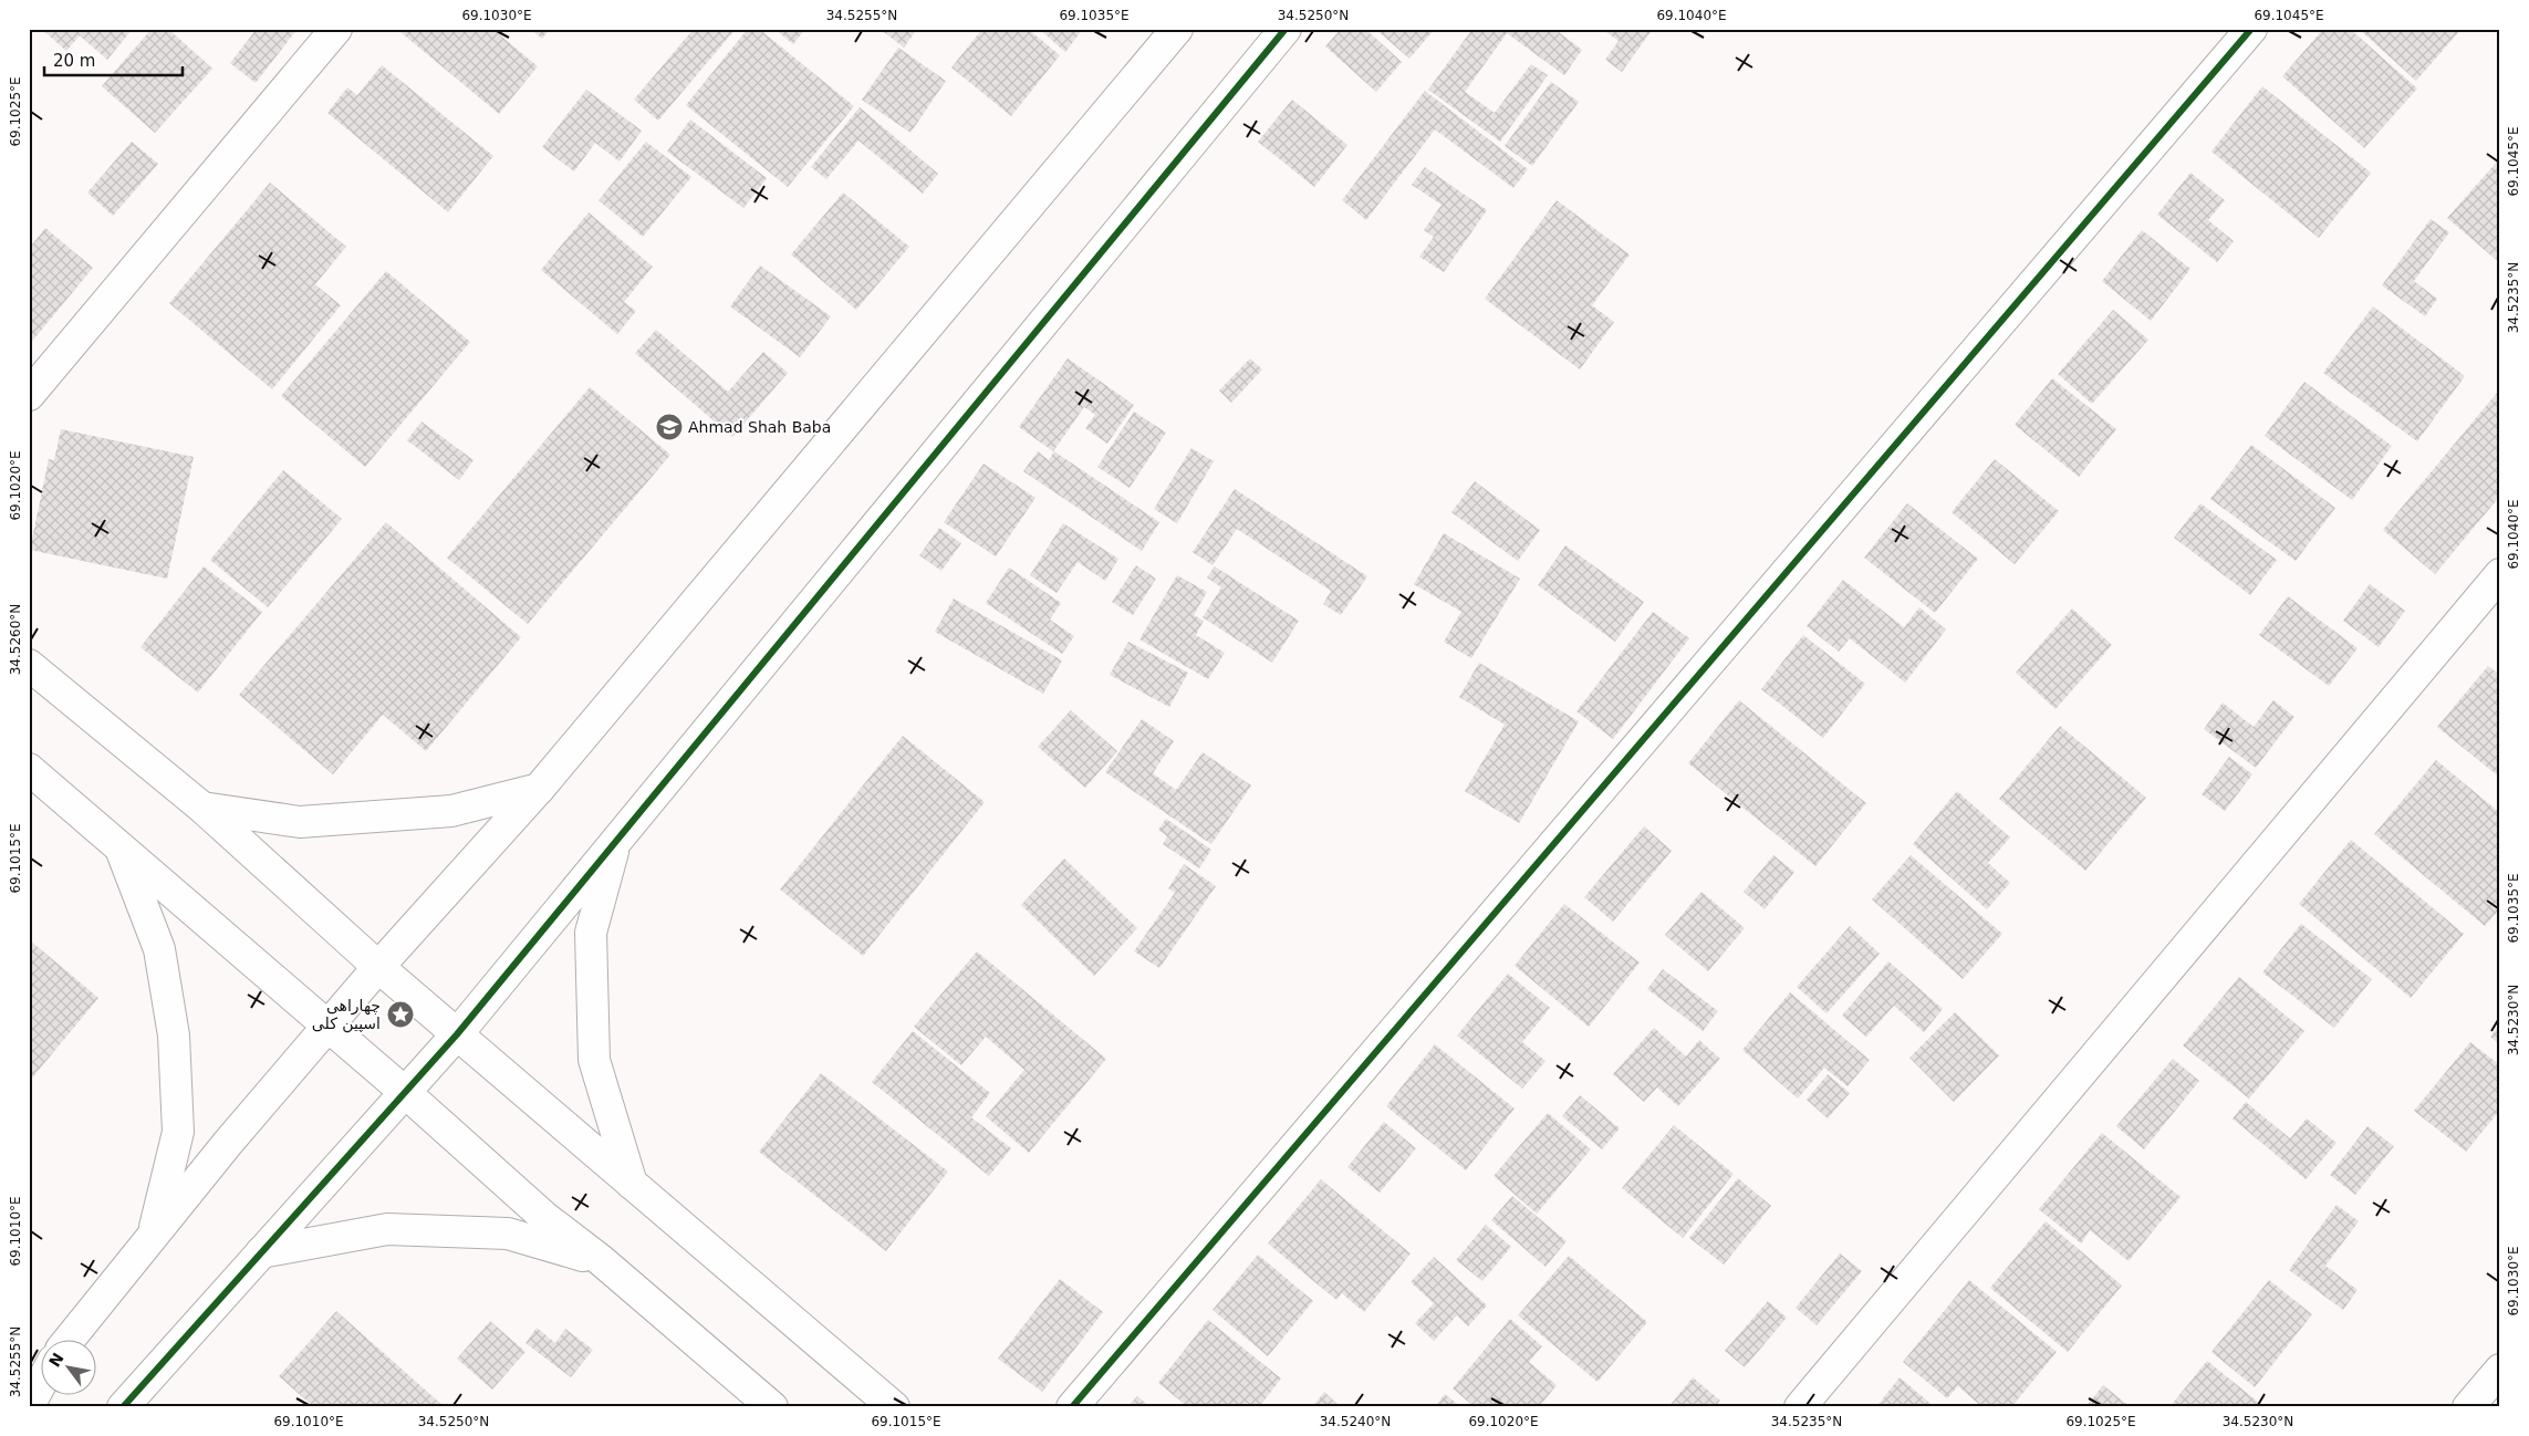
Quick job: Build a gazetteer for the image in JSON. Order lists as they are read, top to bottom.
{
  "places": {
    "school or university": ["Ahmad Shah Baba"],
    "place": ["چهاراهی اسپین کلی"]
  },
  "scale_bar": "20 m",
  "north": "top left",
  "coordinates": [
    "69.1030°E",
    "34.5255°N",
    "69.1035°E",
    "34.5250°N",
    "69.1040°E",
    "69.1045°E",
    "69.1025°E",
    "34.5235°N",
    "69.1020°E",
    "34.5260°N",
    "69.1015°E",
    "34.5230°N",
    "69.1010°E",
    "34.5240°N"
  ]
}
